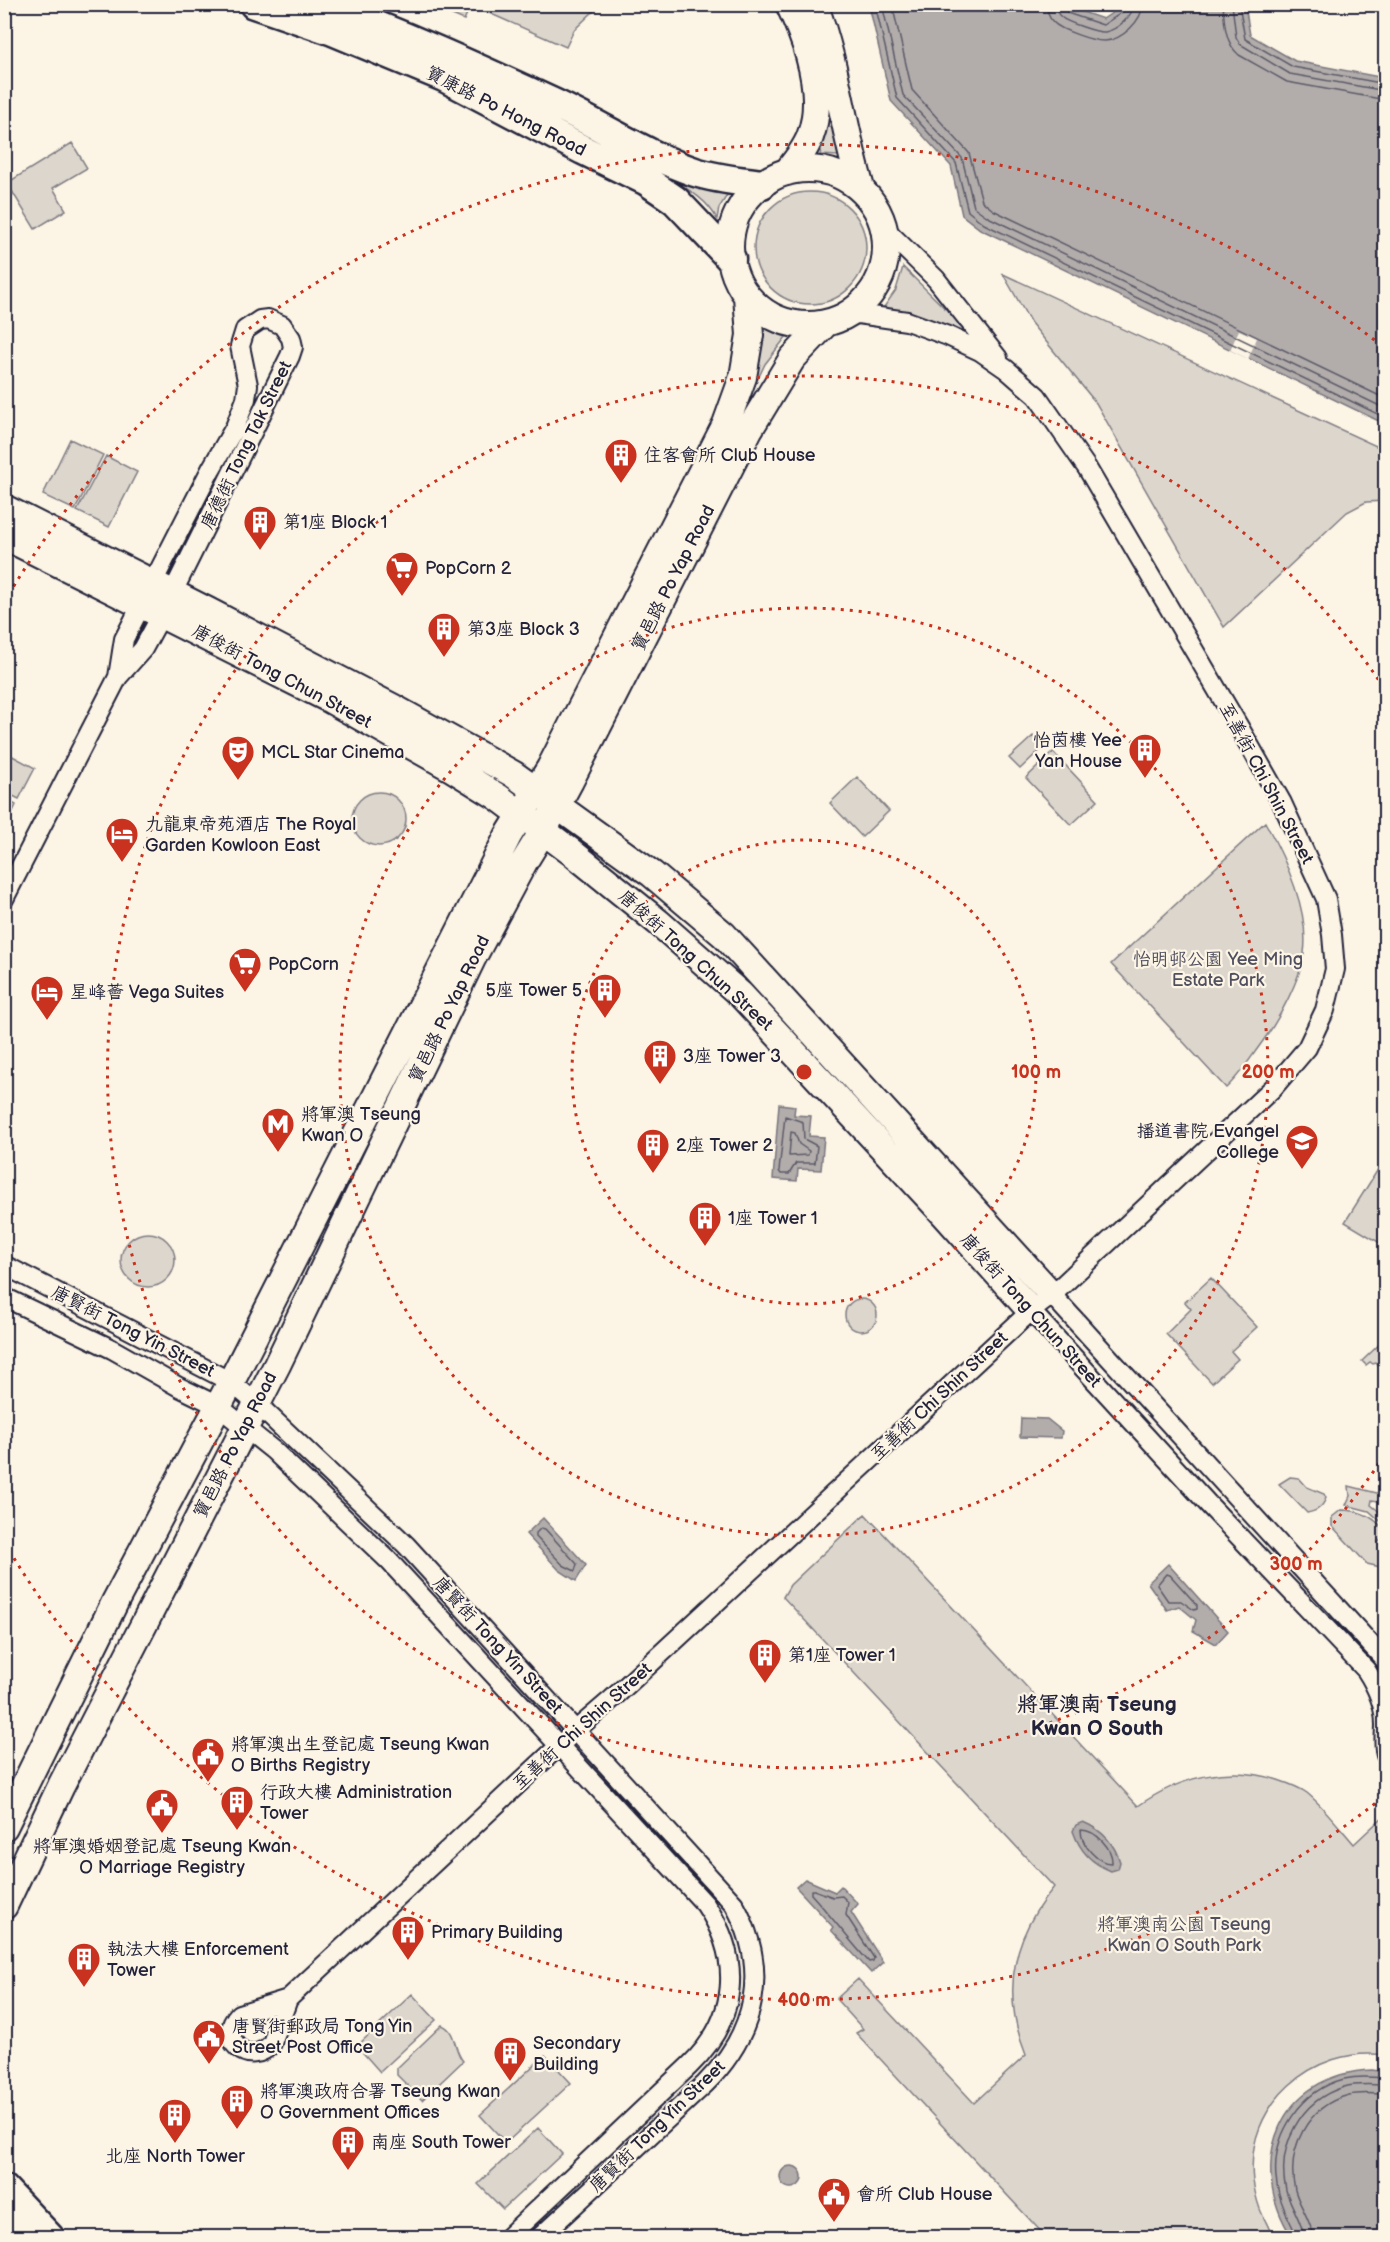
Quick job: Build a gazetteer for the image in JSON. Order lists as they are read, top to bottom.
{
  "streets": {
    "main road": ["寶康路 Po Hong Road", "寶邑路 Po Yap Road", "唐俊街 Tong Chun Street"],
    "street": ["唐德街 Tong Tak Street", "至善街 Chi Shin Street", "唐賢街 Tong Yin Street"]
  },
  "crossings": [
    ["寶康路 Po Hong Road", "寶邑路 Po Yap Road"],
    ["寶康路 Po Hong Road", "至善街 Chi Shin Street"],
    ["唐德街 Tong Tak Street", "唐俊街 Tong Chun Street"],
    ["寶邑路 Po Yap Road", "唐俊街 Tong Chun Street"],
    ["寶邑路 Po Yap Road", "至善街 Chi Shin Street"],
    ["寶邑路 Po Yap Road", "唐賢街 Tong Yin Street"],
    ["唐俊街 Tong Chun Street", "至善街 Chi Shin Street"],
    ["至善街 Chi Shin Street", "唐賢街 Tong Yin Street"]
  ],
  "districts": ["將軍澳南 Tseung Kwan O South"],
  "parks": ["怡明邨公園 Yee Ming Estate Park", "將軍澳南公園 Tseung Kwan O South Park"],
  "places": {
    "building": [
      "住客會所 Club House",
      "第1座 Block 1",
      "第3座 Block 3",
      "怡茵樓 Yee Yan House",
      "5座 Tower 5",
      "3座 Tower 3",
      "2座 Tower 2",
      "1座 Tower 1",
      "第1座 Tower 1",
      "行政大樓 Administration Tower",
      "Primary Building",
      "執法大樓 Enforcement Tower",
      "Secondary Building",
      "將軍澳政府合署 Tseung Kwan O Government Offices",
      "北座 North Tower",
      "南座 South Tower"
    ],
    "supermarket": ["PopCorn 2", "PopCorn"],
    "theatre": ["MCL Star Cinema"],
    "hotel": ["九龍東帝苑酒店 The Royal Garden Kowloon East", "星峰薈 Vega Suites"],
    "metro station": ["將軍澳 Tseung Kwan O"],
    "school or university": ["播道書院 Evangel College"],
    "public building": [
      "將軍澳出生登記處 Tseung Kwan O Births Registry",
      "將軍澳婚姻登記處 Tseung Kwan O Marriage Registry",
      "唐賢街郵政局 Tong Yin Street Post Office",
      "會所 Club House"
    ]
  },
  "rings": [
    "100 m",
    "200 m",
    "300 m",
    "400 m"
  ]
}
